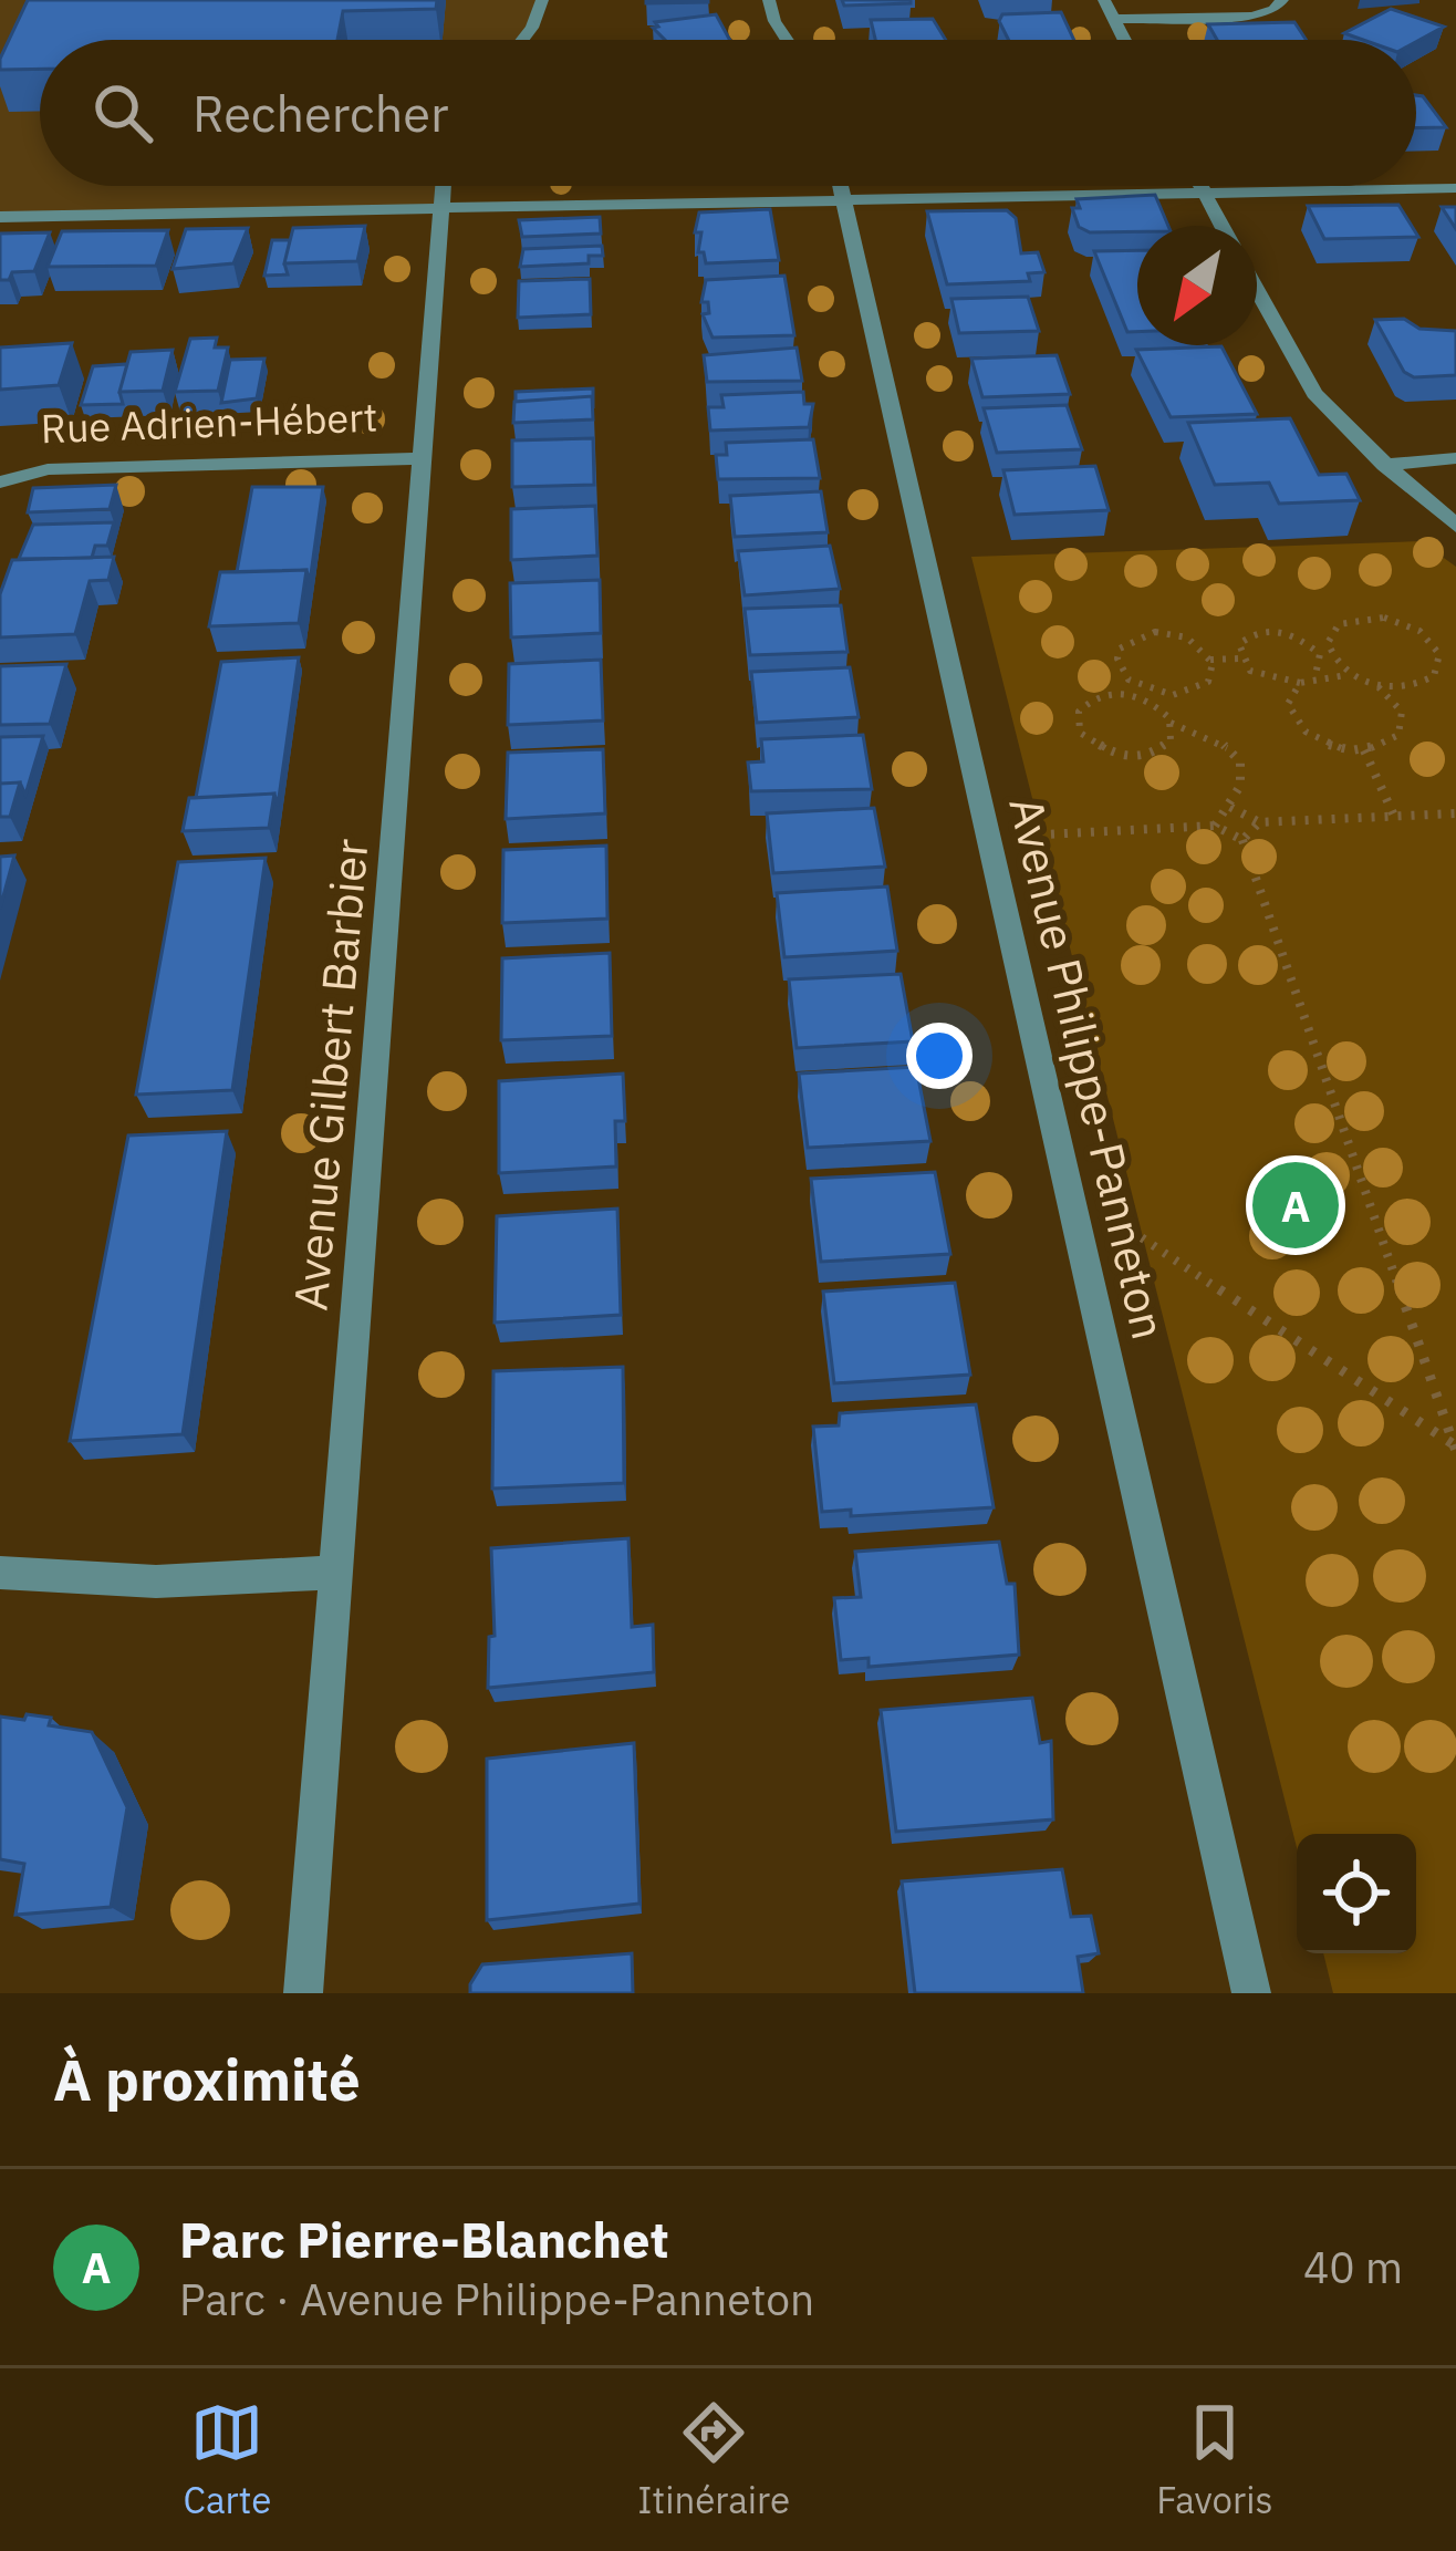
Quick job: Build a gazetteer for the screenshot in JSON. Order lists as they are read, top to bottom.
{
  "streets": {
    "street": ["Rue Adrien-Hébert", "Avenue Philippe-Panneton", "Avenue Gilbert Barbier"]
  },
  "crossings": [
    ["Rue Adrien-Hébert", "Avenue Gilbert Barbier"]
  ],
  "north": "bottom left",
  "page": {
    "search": "Rechercher",
    "pins": "A",
    "heading": "À proximité",
    "list": [
      {
        "mark": "A",
        "name": "Parc Pierre-Blanchet",
        "note": "Parc · Avenue Philippe-Panneton",
        "value": "40 m"
      }
    ],
    "nav": ["Carte", "Itinéraire", "Favoris"]
  }
}
